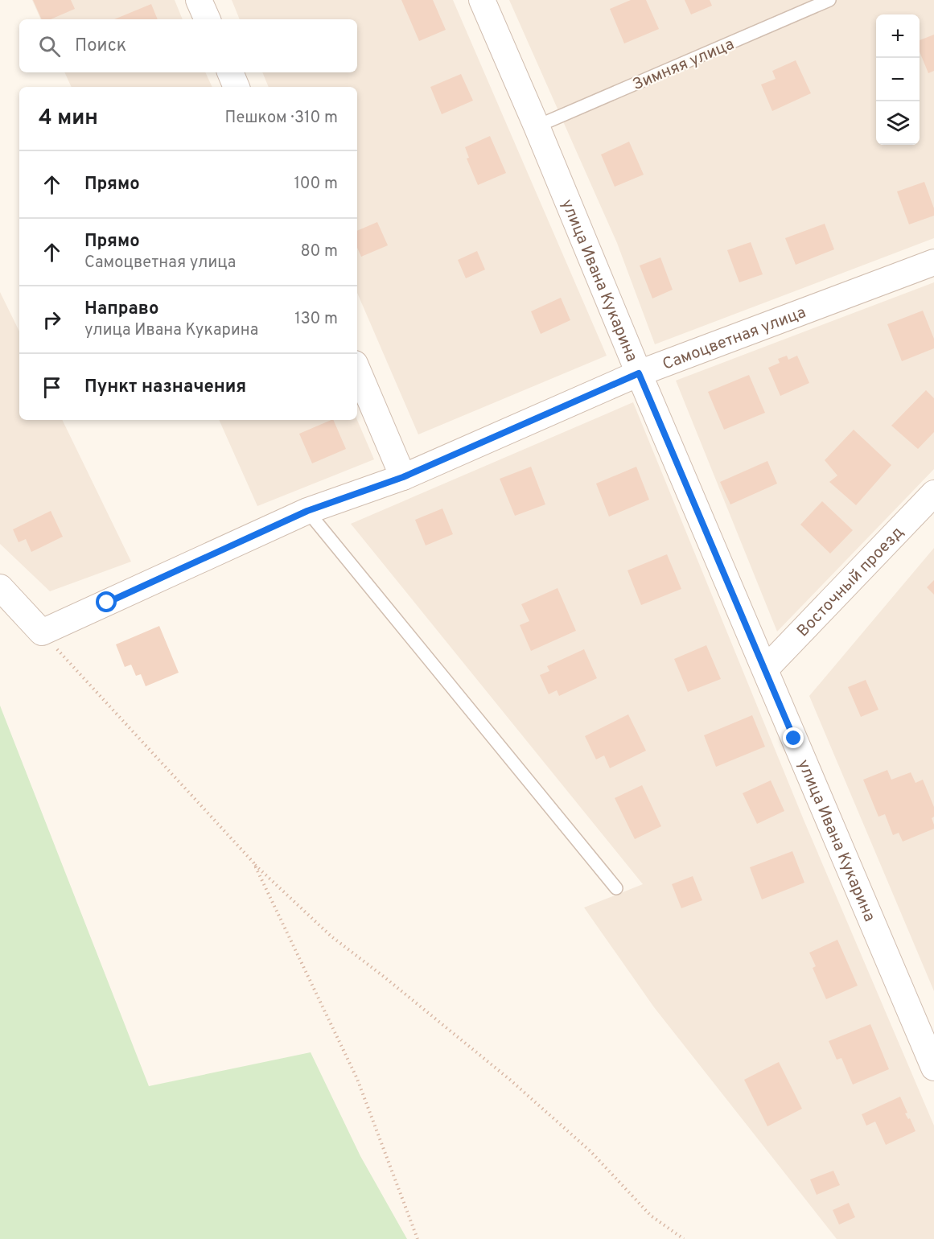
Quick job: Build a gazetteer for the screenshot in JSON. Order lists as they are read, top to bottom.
{
  "streets": {
    "street": ["улица Ивана Кукарина", "Самоцветная улица", "Восточный проезд"],
    "lane": ["Зимняя улица"]
  },
  "crossings": [
    ["Зимняя улица", "улица Ивана Кукарина"],
    ["улица Ивана Кукарина", "Самоцветная улица"],
    ["улица Ивана Кукарина", "Восточный проезд"]
  ],
  "page": {
    "map_buttons": ["+", "−"],
    "search": "Поиск",
    "heading": ["4 мин", "Пешком · 310 m"],
    "list": [
      ["Прямо", "100 m"],
      ["Прямо", "Самоцветная улица", "80 m"],
      ["Направо", "улица Ивана Кукарина", "130 m"],
      "Пункт назначения"
    ]
  }
}
